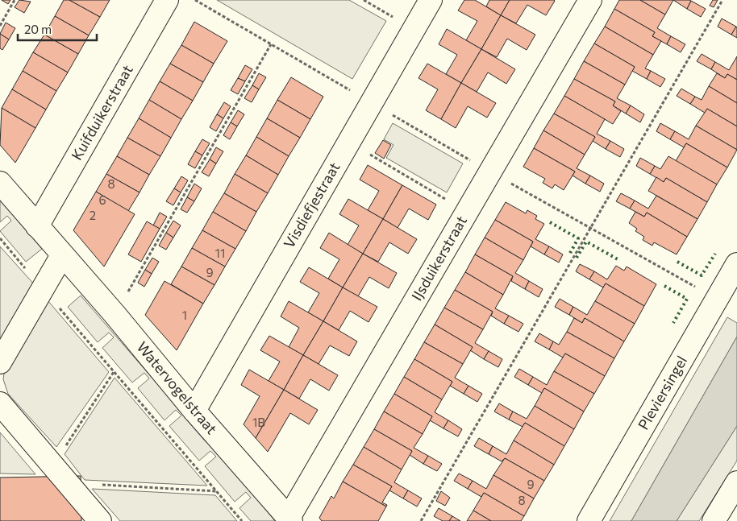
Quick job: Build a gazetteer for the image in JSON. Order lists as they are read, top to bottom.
{
  "streets": {
    "street": [
      "Kuifduikerstraat",
      "Visdiefjestraat",
      "IJsduikerstraat",
      "Watervogelstraat",
      "Pleviersingel"
    ]
  },
  "crossings": [
    ["Kuifduikerstraat", "Watervogelstraat"],
    ["Visdiefjestraat", "Watervogelstraat"],
    ["IJsduikerstraat", "Watervogelstraat"]
  ],
  "house_numbers": [
    "8",
    "6",
    "2",
    "11",
    "9",
    "1",
    "1B",
    "9",
    "8"
  ],
  "scale_bar": "20 m"
}
